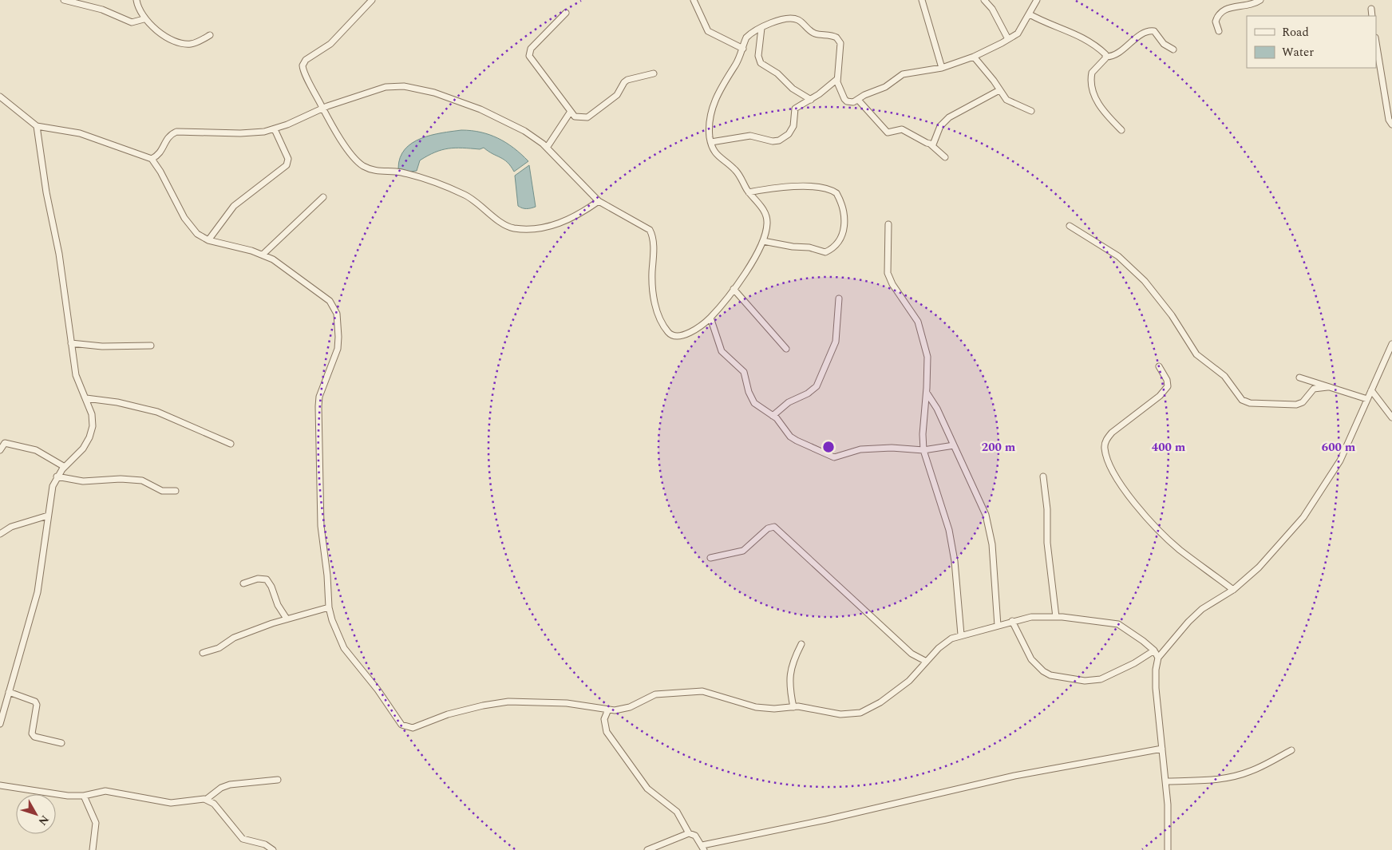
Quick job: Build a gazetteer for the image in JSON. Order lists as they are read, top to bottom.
{
  "legend": ["Road", "Water"],
  "north": "bottom right",
  "rings": ["200 m", "400 m", "600 m"]
}
